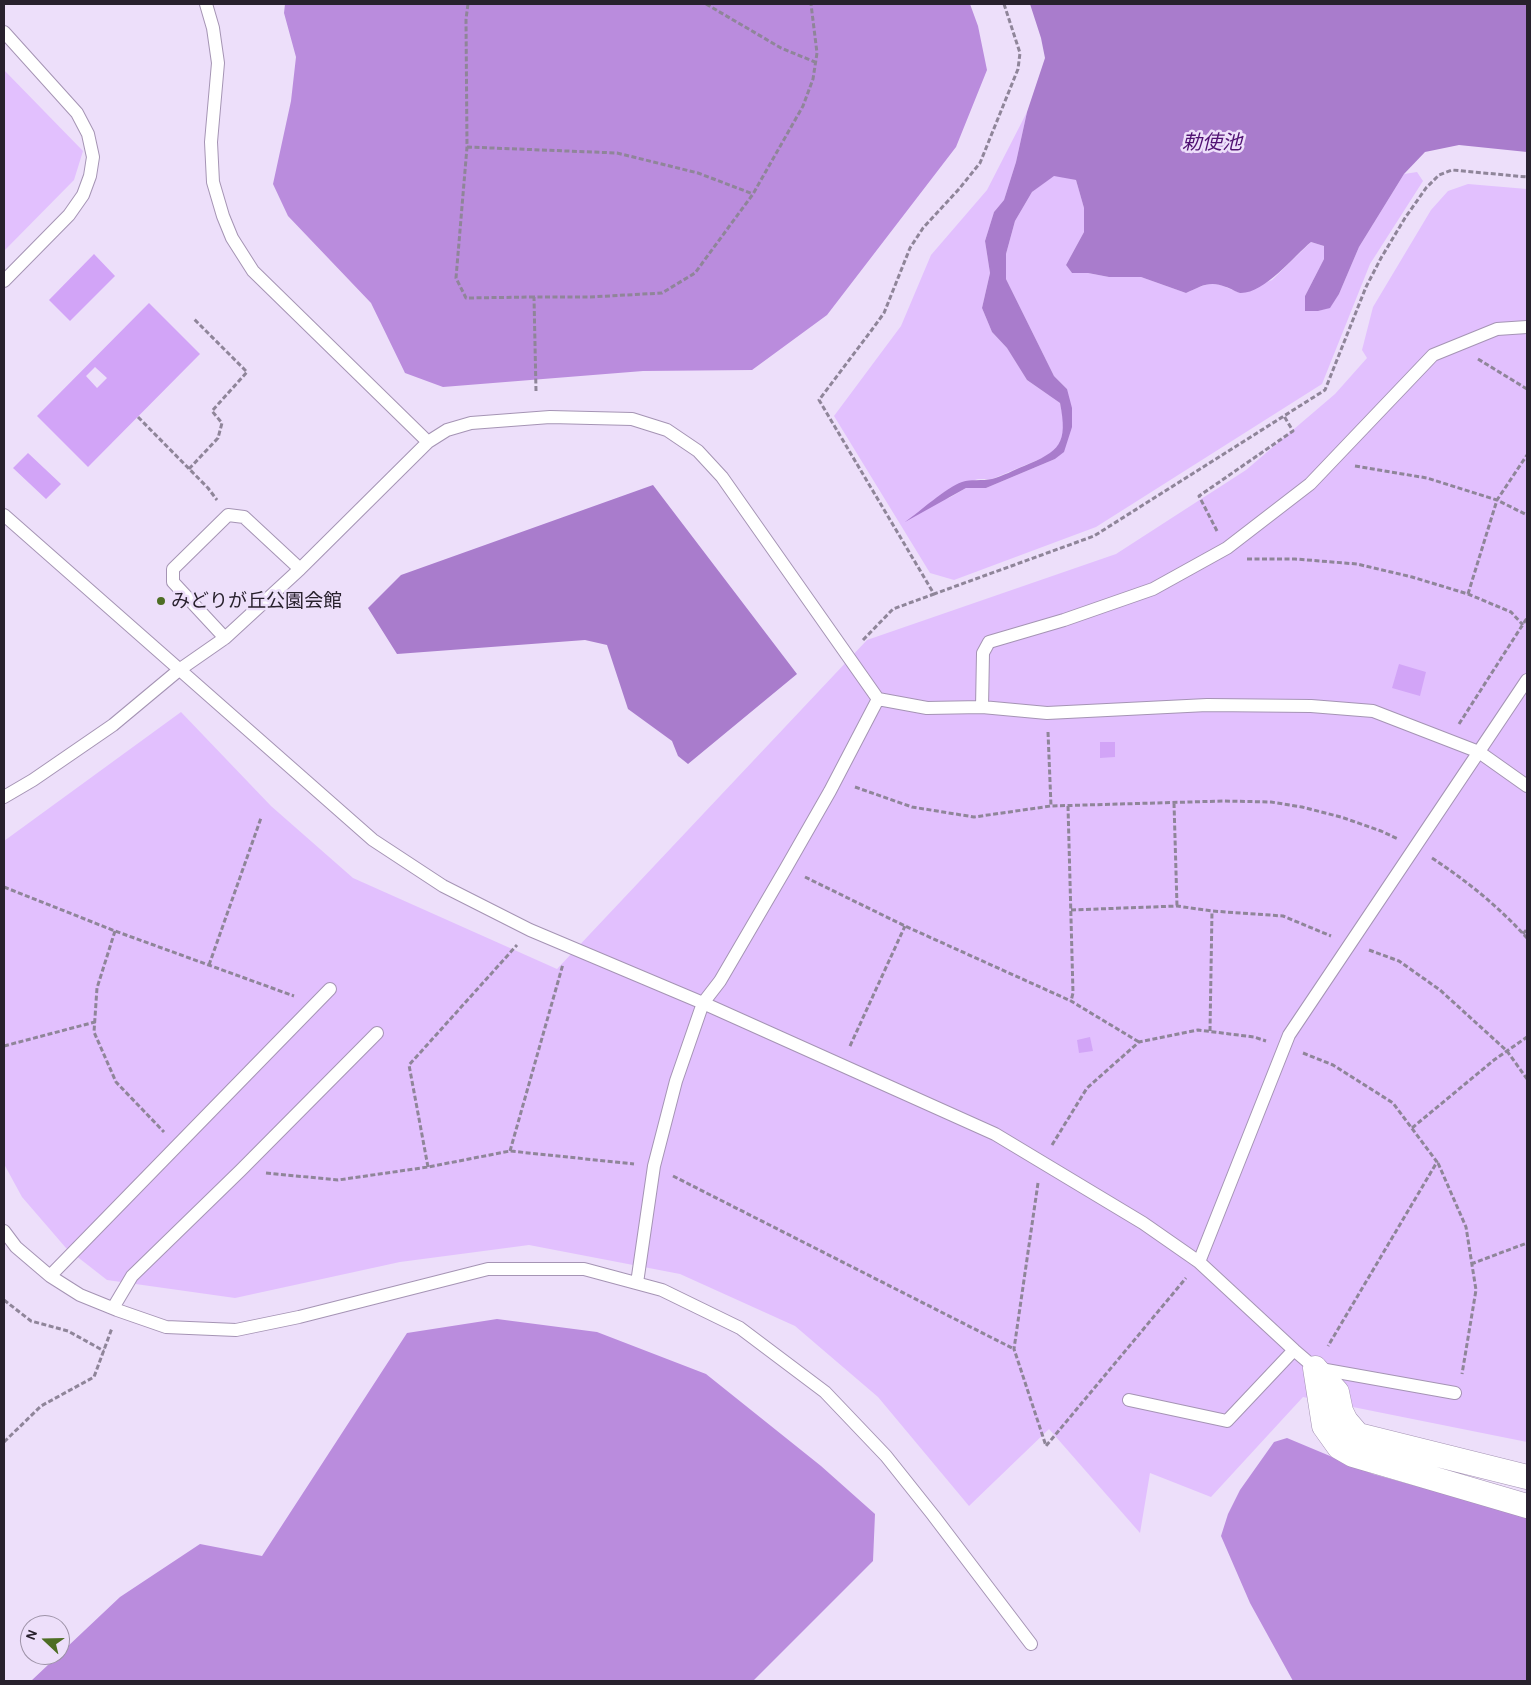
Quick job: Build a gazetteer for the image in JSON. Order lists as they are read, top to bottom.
{
  "water": ["勅使池"],
  "places": ["みどりが丘公園会館"],
  "north": "left"
}
